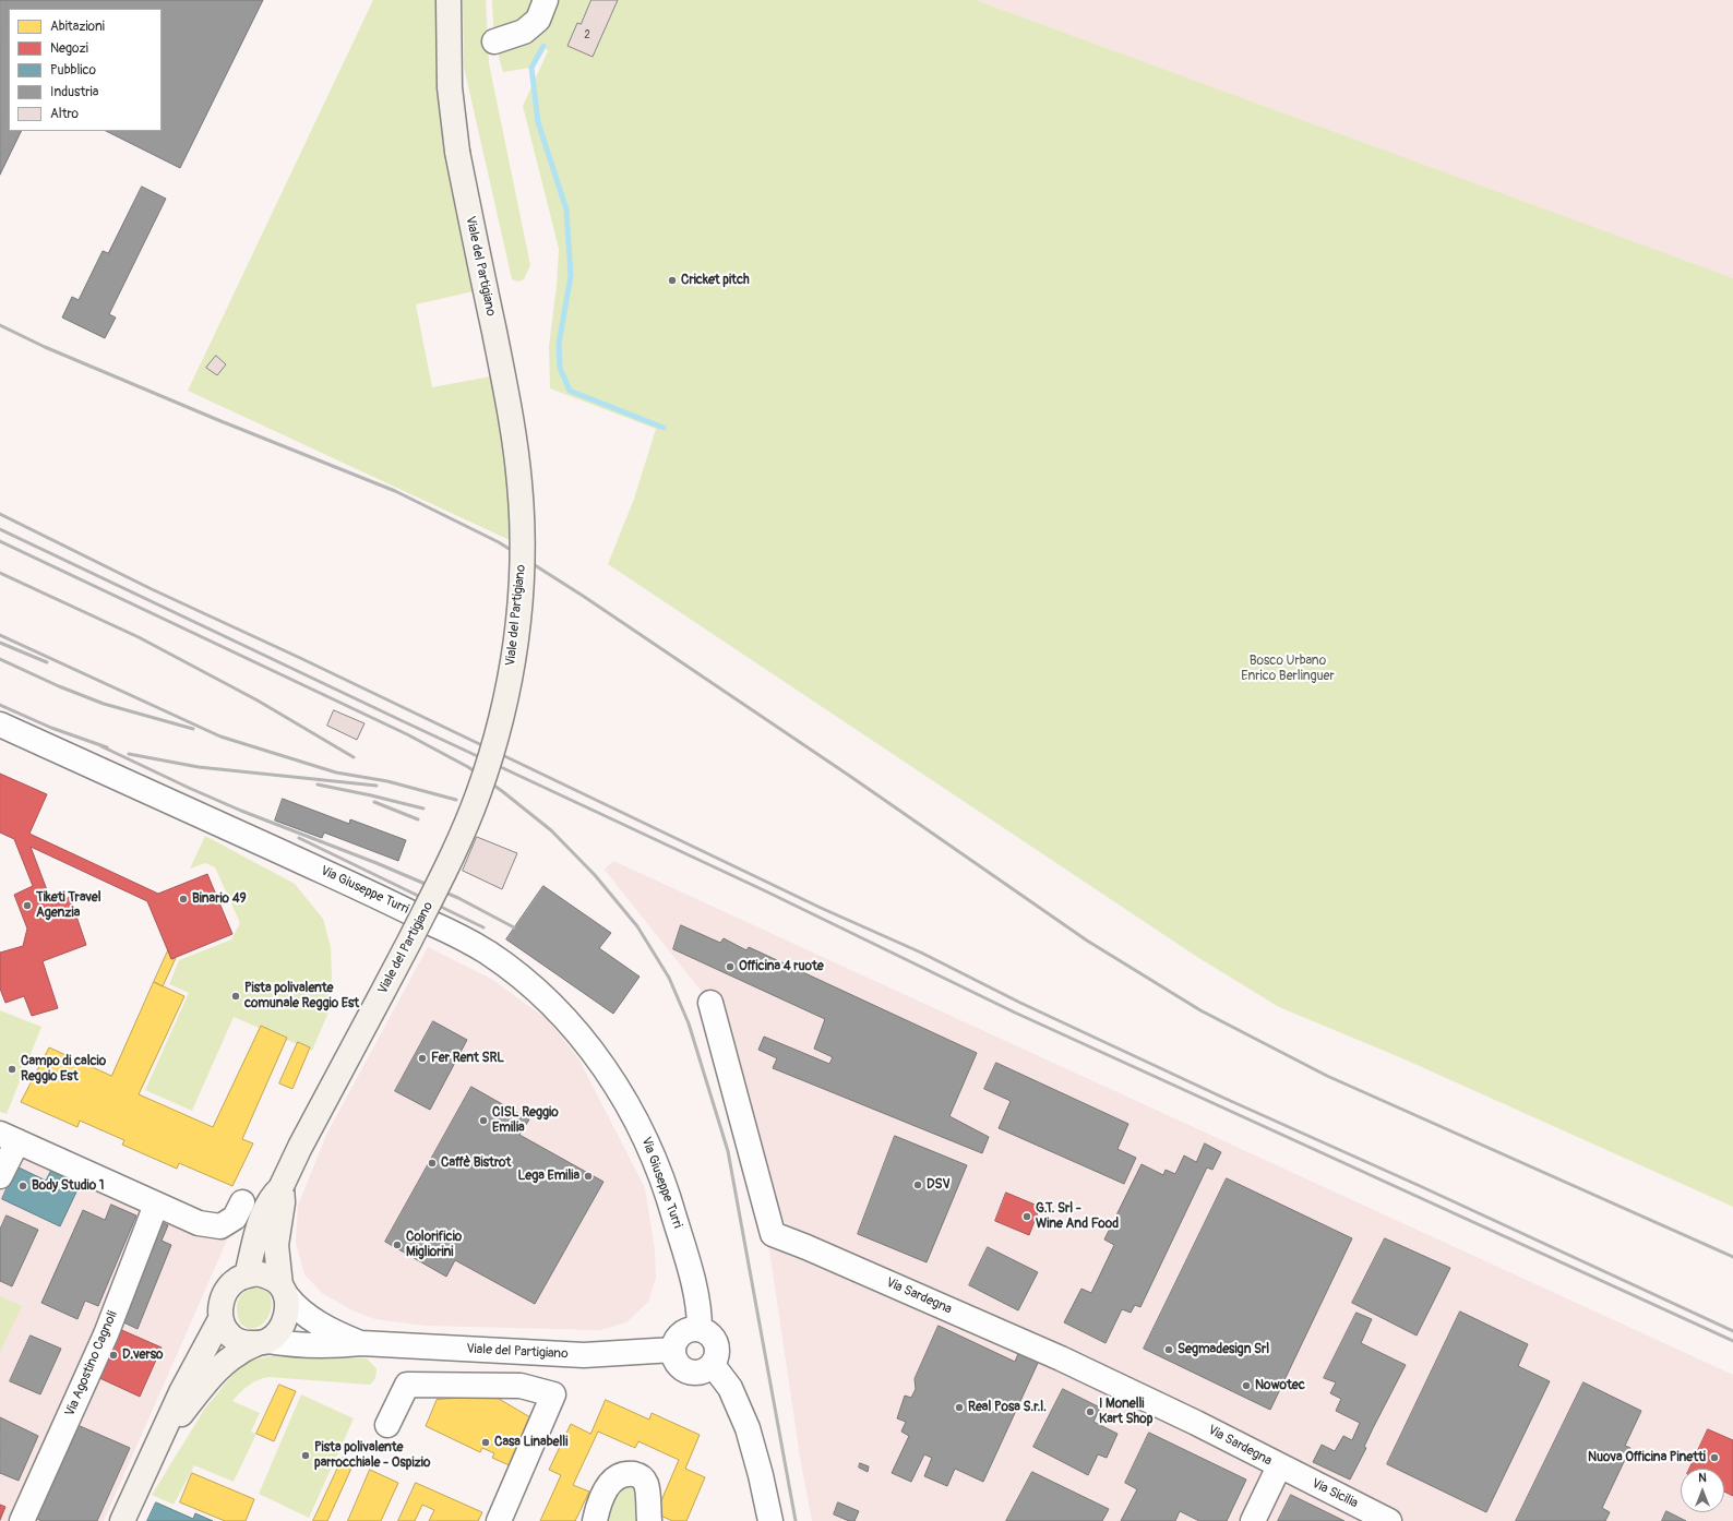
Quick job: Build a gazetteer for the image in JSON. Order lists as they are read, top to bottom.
{
  "streets": {
    "main road": ["Viale del Partigiano"],
    "street": [
      "Via Giuseppe Turri",
      "Via Sardegna",
      "Via Agostino Cagnoli",
      "Via Sicilia"
    ]
  },
  "crossings": [
    ["Viale del Partigiano", "Via Giuseppe Turri"],
    ["Via Sardegna", "Via Sicilia"]
  ],
  "parks": ["Bosco Urbano Enrico Berlinguer"],
  "places": [
    "Cricket pitch",
    "Binario 49",
    "Tiketi Travel Agenzia",
    "Officina 4 ruote",
    "Pista polivalente comunale Reggio Est",
    "Fer Rent SRL",
    "Campo di calcio Reggio Est",
    "CISL Reggio Emilia",
    "Caffè Bistrot",
    "Lega Emilia",
    "DSV",
    "Body Studio 1",
    "G.T. Srl - Wine And Food",
    "Colorificio Migliorini",
    "Segmadesign Srl",
    "D.verso",
    "Nowotec",
    "Real Posa S.r.l.",
    "I Monelli Kart Shop",
    "Casa Linabelli",
    "Pista polivalente parrocchiale - Ospizio",
    "Nuova Officina Pinetti"
  ],
  "house_numbers": ["2"],
  "legend": [
    "Abitazioni",
    "Negozi",
    "Pubblico",
    "Industria",
    "Altro"
  ],
  "north": "top"
}
